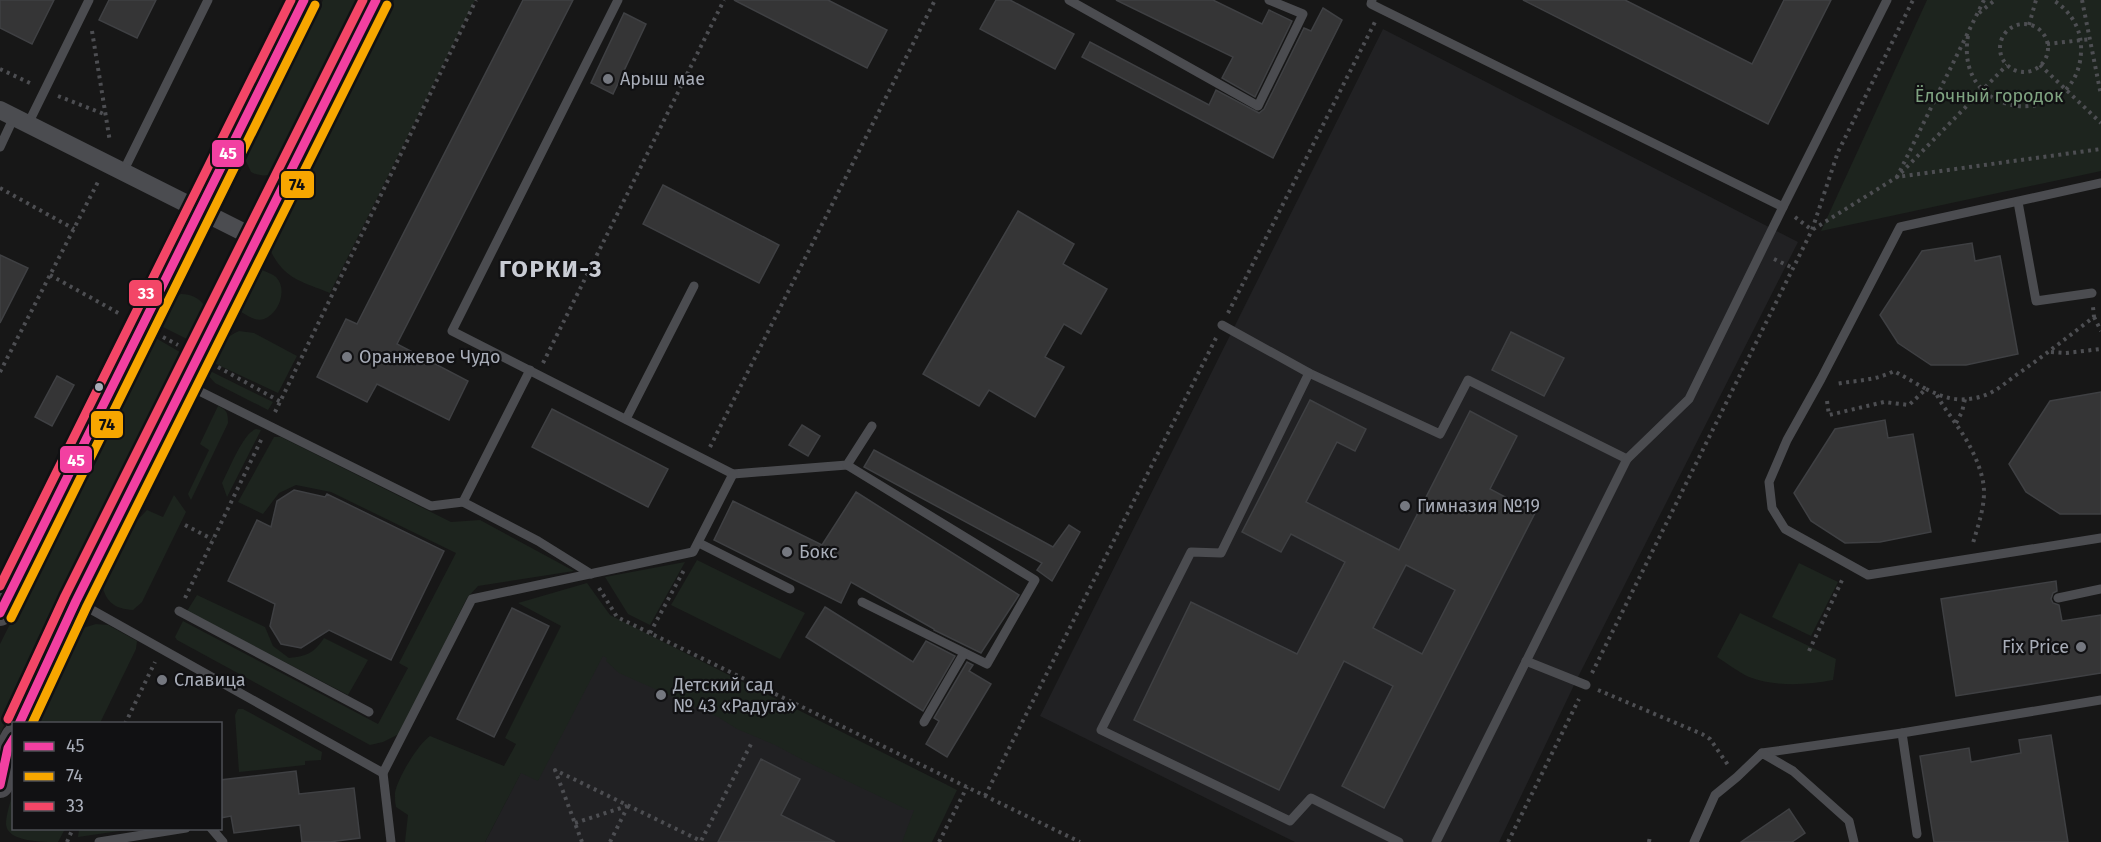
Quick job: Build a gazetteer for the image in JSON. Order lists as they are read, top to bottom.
{
  "districts": ["ГОРКИ-3"],
  "parks": ["Ёлочный городок"],
  "places": [
    "Арыш мае",
    "Оранжевое Чудо",
    "Гимназия №19",
    "Бокс",
    "Fix Price",
    "Славица",
    "Детский сад № 43 «Радуга»"
  ],
  "lines": ["transit line 45", "transit line 33", "transit line 74"],
  "legend": ["45", "74", "33"]
}
